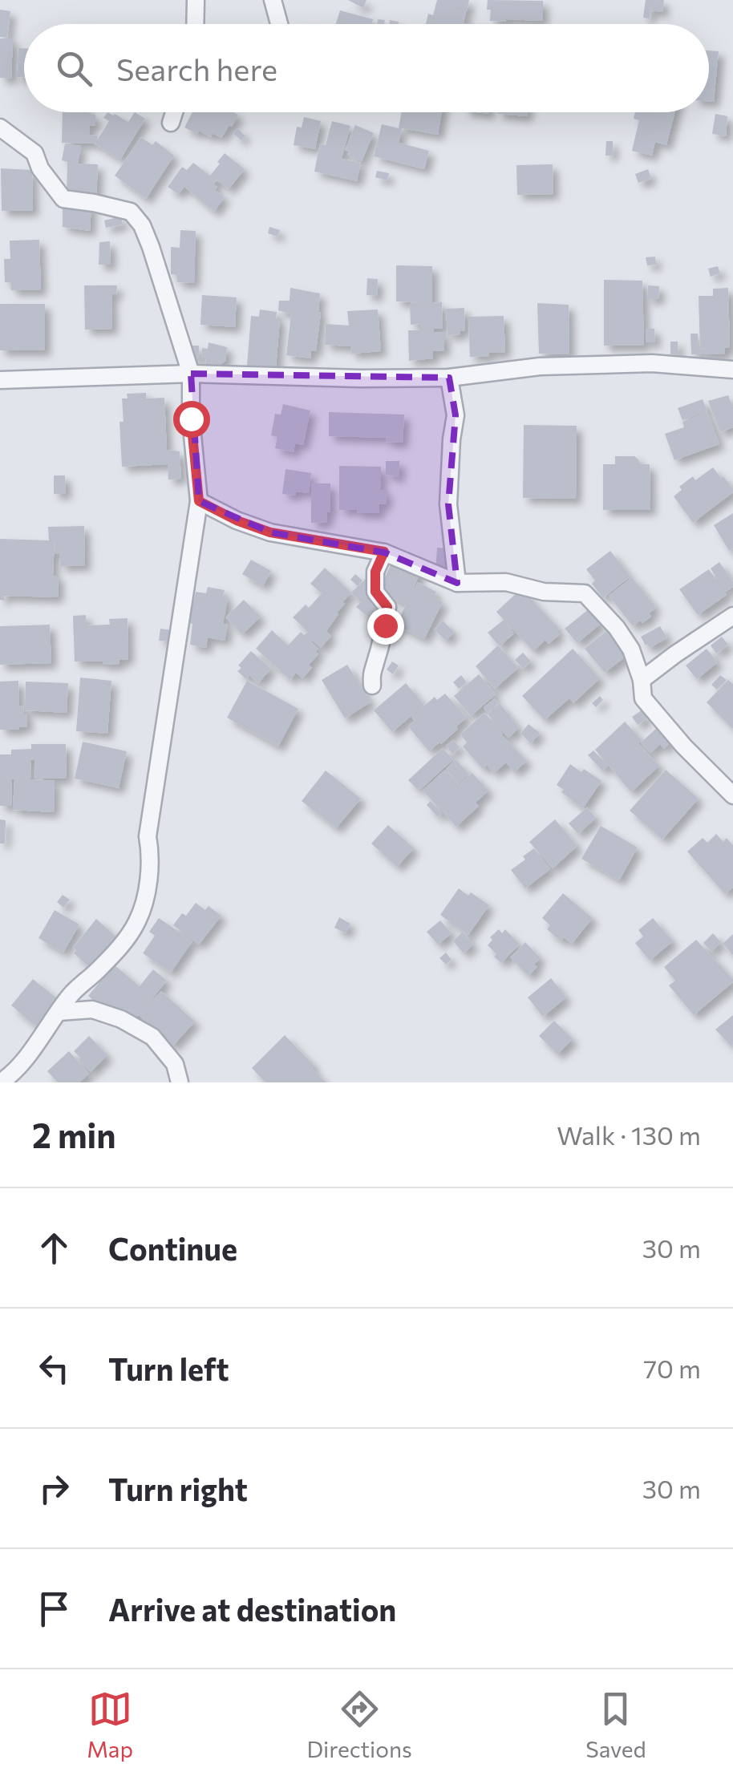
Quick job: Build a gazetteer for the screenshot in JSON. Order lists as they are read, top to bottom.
{
  "page": {
    "search": "Search here",
    "heading": ["2 min", "Walk · 130 m"],
    "list": [
      ["Continue", "30 m"],
      ["Turn left", "70 m"],
      ["Turn right", "30 m"],
      "Arrive at destination"
    ],
    "nav": ["Map", "Directions", "Saved"]
  }
}
